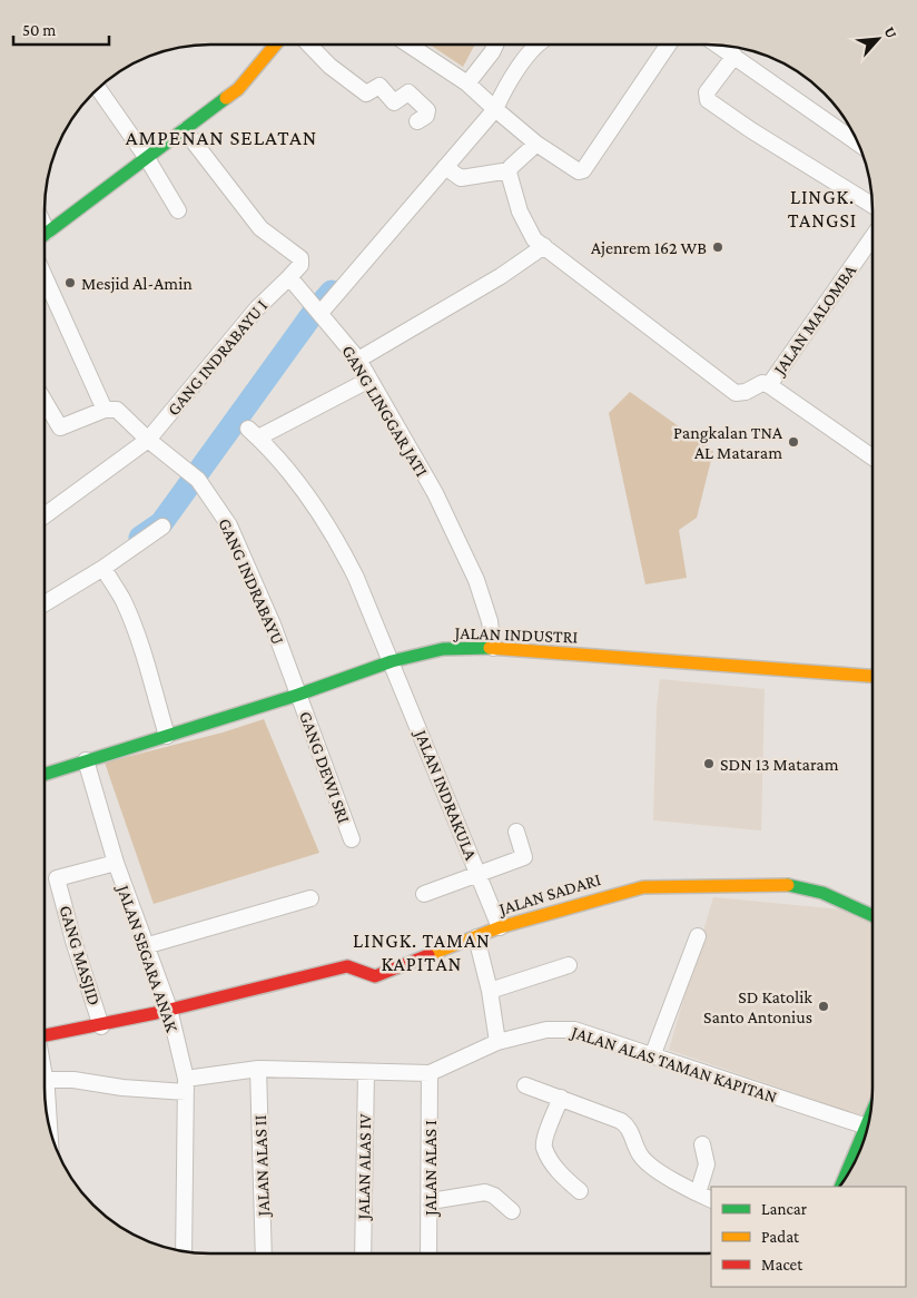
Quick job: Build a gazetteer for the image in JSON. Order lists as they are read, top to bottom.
{
  "streets": {
    "main road": ["JALAN INDUSTRI", "JALAN SADARI", "GANG MASJID"],
    "street": [
      "JALAN MALOMBA",
      "GANG INDRABAYU I",
      "GANG LINGGAR JATI",
      "GANG INDRABAYU",
      "GANG DEWI SRI",
      "JALAN INDRAKULA",
      "JALAN SEGARA ANAK",
      "JALAN ALAS TAMAN KAPITAN",
      "JALAN ALAS II",
      "JALAN ALAS IV",
      "JALAN ALAS I"
    ]
  },
  "crossings": [
    ["GANG INDRABAYU I", "GANG LINGGAR JATI"],
    ["GANG INDRABAYU I", "GANG INDRABAYU"],
    ["GANG LINGGAR JATI", "JALAN INDUSTRI"],
    ["GANG LINGGAR JATI", "JALAN INDRAKULA"],
    ["GANG INDRABAYU", "JALAN INDUSTRI"],
    ["GANG INDRABAYU", "GANG DEWI SRI"],
    ["JALAN INDUSTRI", "GANG DEWI SRI"],
    ["JALAN INDUSTRI", "JALAN INDRAKULA"],
    ["JALAN INDUSTRI", "JALAN SEGARA ANAK"],
    ["JALAN INDRAKULA", "JALAN SADARI"],
    ["JALAN SADARI", "GANG MASJID"],
    ["JALAN SADARI", "JALAN SEGARA ANAK"],
    ["GANG MASJID", "JALAN SEGARA ANAK"],
    ["JALAN SEGARA ANAK", "JALAN ALAS TAMAN KAPITAN"],
    ["JALAN ALAS TAMAN KAPITAN", "JALAN ALAS II"],
    ["JALAN ALAS TAMAN KAPITAN", "JALAN ALAS IV"],
    ["JALAN ALAS TAMAN KAPITAN", "JALAN ALAS I"]
  ],
  "districts": ["AMPENAN SELATAN", "LINGK. TANGSI", "LINGK. TAMAN KAPITAN"],
  "places": [
    "Ajenrem 162 WB",
    "Mesjid Al-Amin",
    "Pangkalan TNA AL Mataram",
    "SDN 13 Mataram",
    "SD Katolik Santo Antonius"
  ],
  "legend": ["Lancar", "Padat", "Macet"],
  "scale_bar": "50 m",
  "north": "top right"
}
